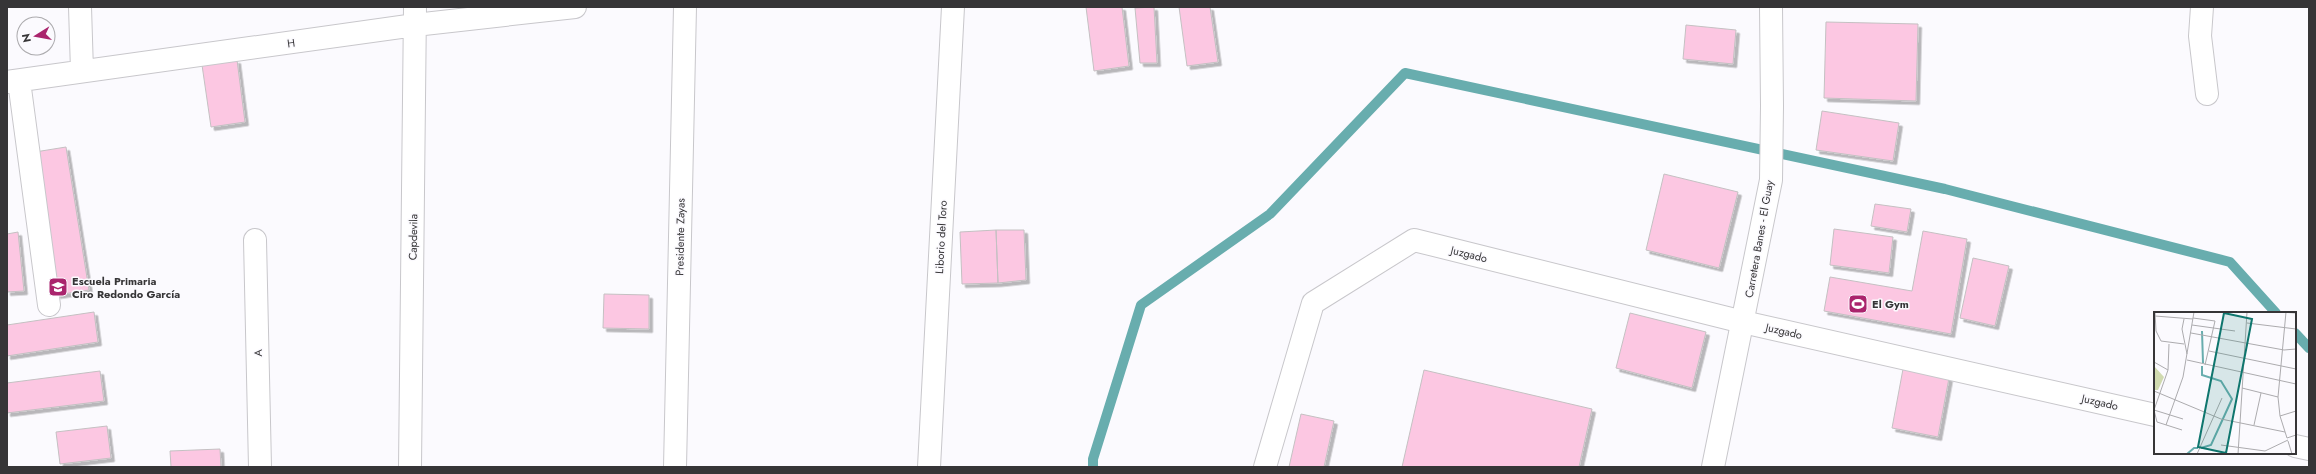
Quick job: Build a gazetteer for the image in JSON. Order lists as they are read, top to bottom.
{
  "streets": {
    "street": [
      "H",
      "Capdevila",
      "Presidente Zayas",
      "Liborio del Toro",
      "Carretera Banes - El Guay",
      "Juzgado",
      "A"
    ]
  },
  "crossings": [
    ["H", "Capdevila"],
    ["Carretera Banes - El Guay", "Juzgado"]
  ],
  "places": {
    "school or university": ["Escuela Primaria Ciro Redondo García"],
    "sports": ["El Gym"]
  },
  "north": "left"
}
